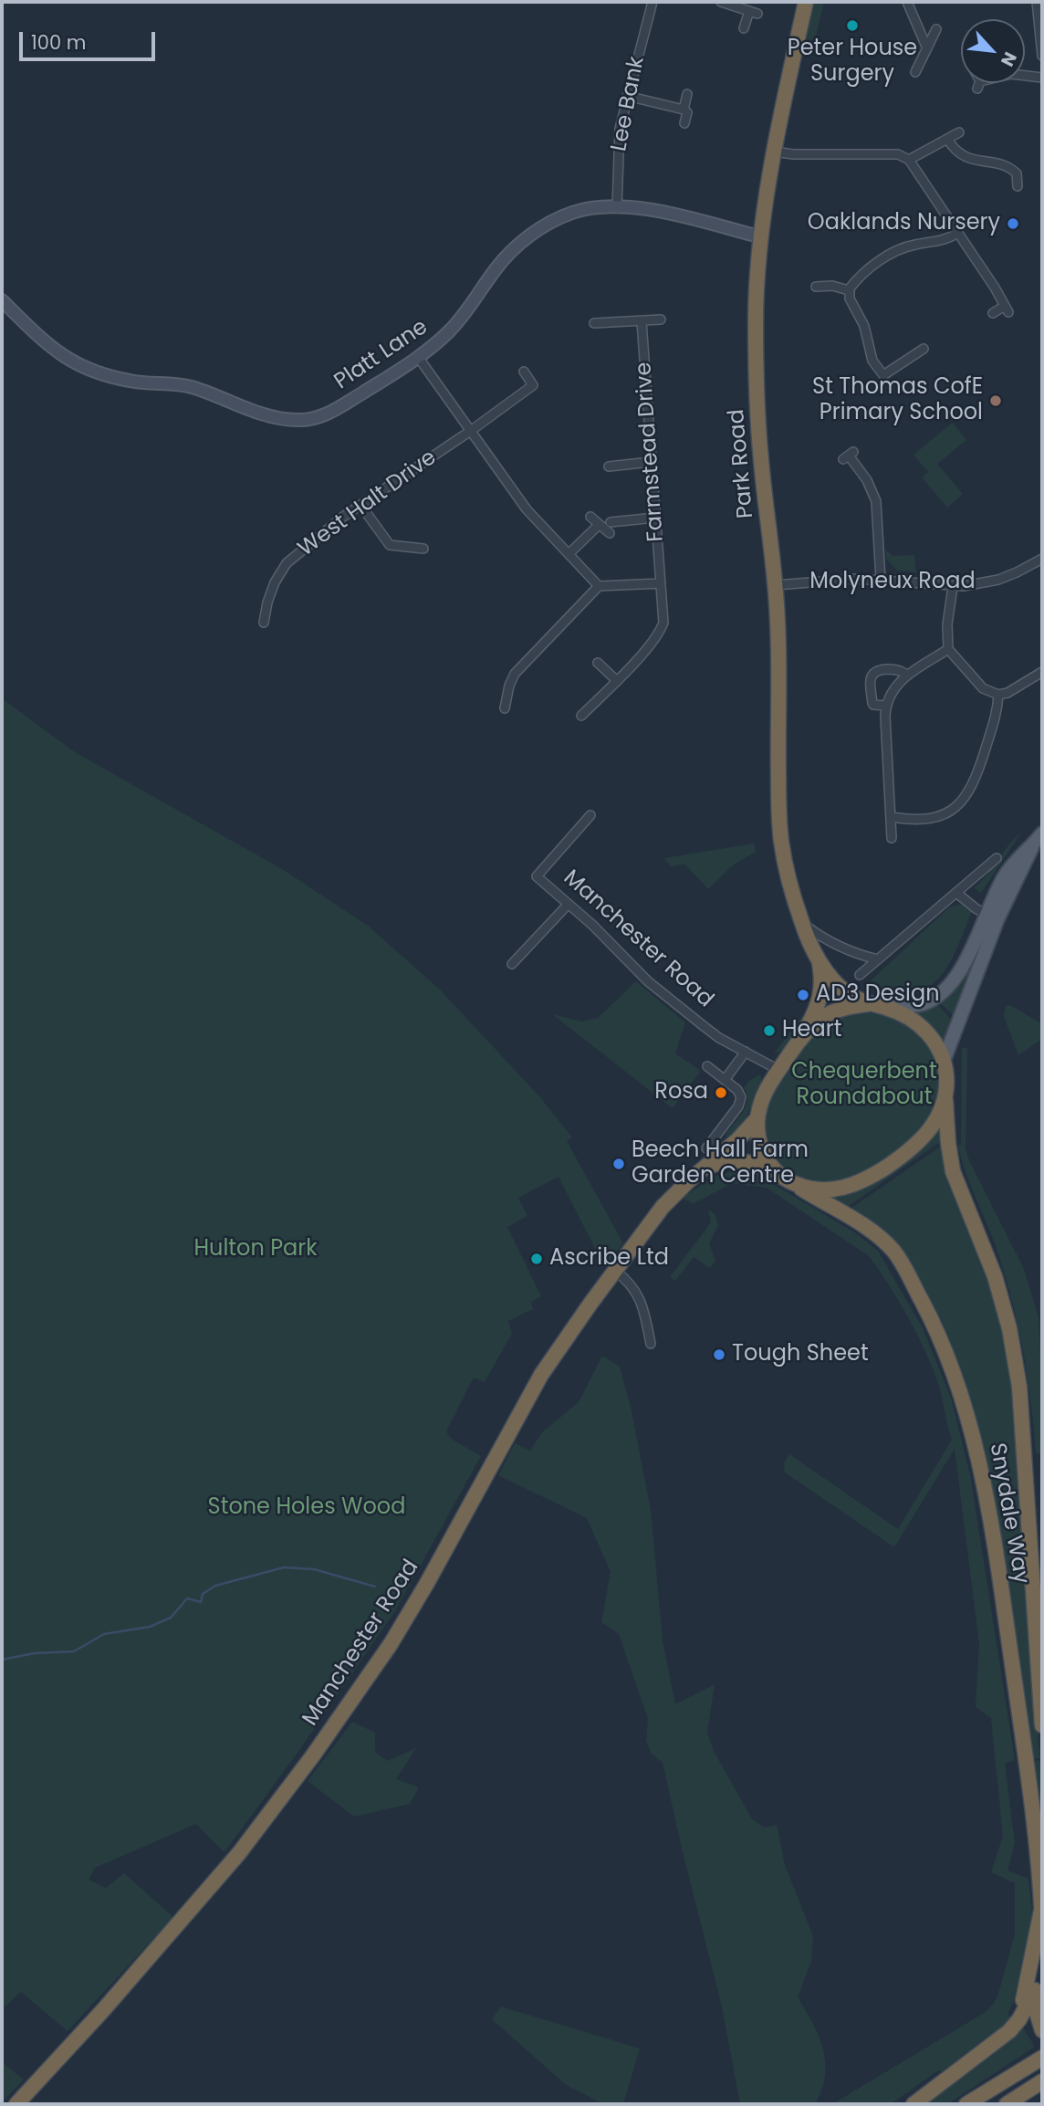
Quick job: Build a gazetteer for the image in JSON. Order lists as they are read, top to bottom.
{
  "streets": {
    "highway": ["Park Road", "Manchester Road", "Snydale Way"],
    "street": [
      "Lee Bank",
      "Platt Lane",
      "Farmstead Drive",
      "West Halt Drive",
      "Molyneux Road"
    ]
  },
  "crossings": [
    ["Lee Bank", "Platt Lane"],
    ["Platt Lane", "Park Road"],
    ["Park Road", "Molyneux Road"],
    ["Park Road", "Manchester Road"],
    ["Park Road", "Snydale Way"],
    ["Manchester Road", "Snydale Way"]
  ],
  "parks": ["Chequerbent Roundabout", "Hulton Park", "Stone Holes Wood"],
  "places": [
    "Peter House Surgery",
    "Oaklands Nursery",
    "St Thomas CofE Primary School",
    "AD3 Design",
    "Heart",
    "Rosa",
    "Beech Hall Farm Garden Centre",
    "Ascribe Ltd",
    "Tough Sheet"
  ],
  "scale_bar": "100 m",
  "north": "bottom right"
}
